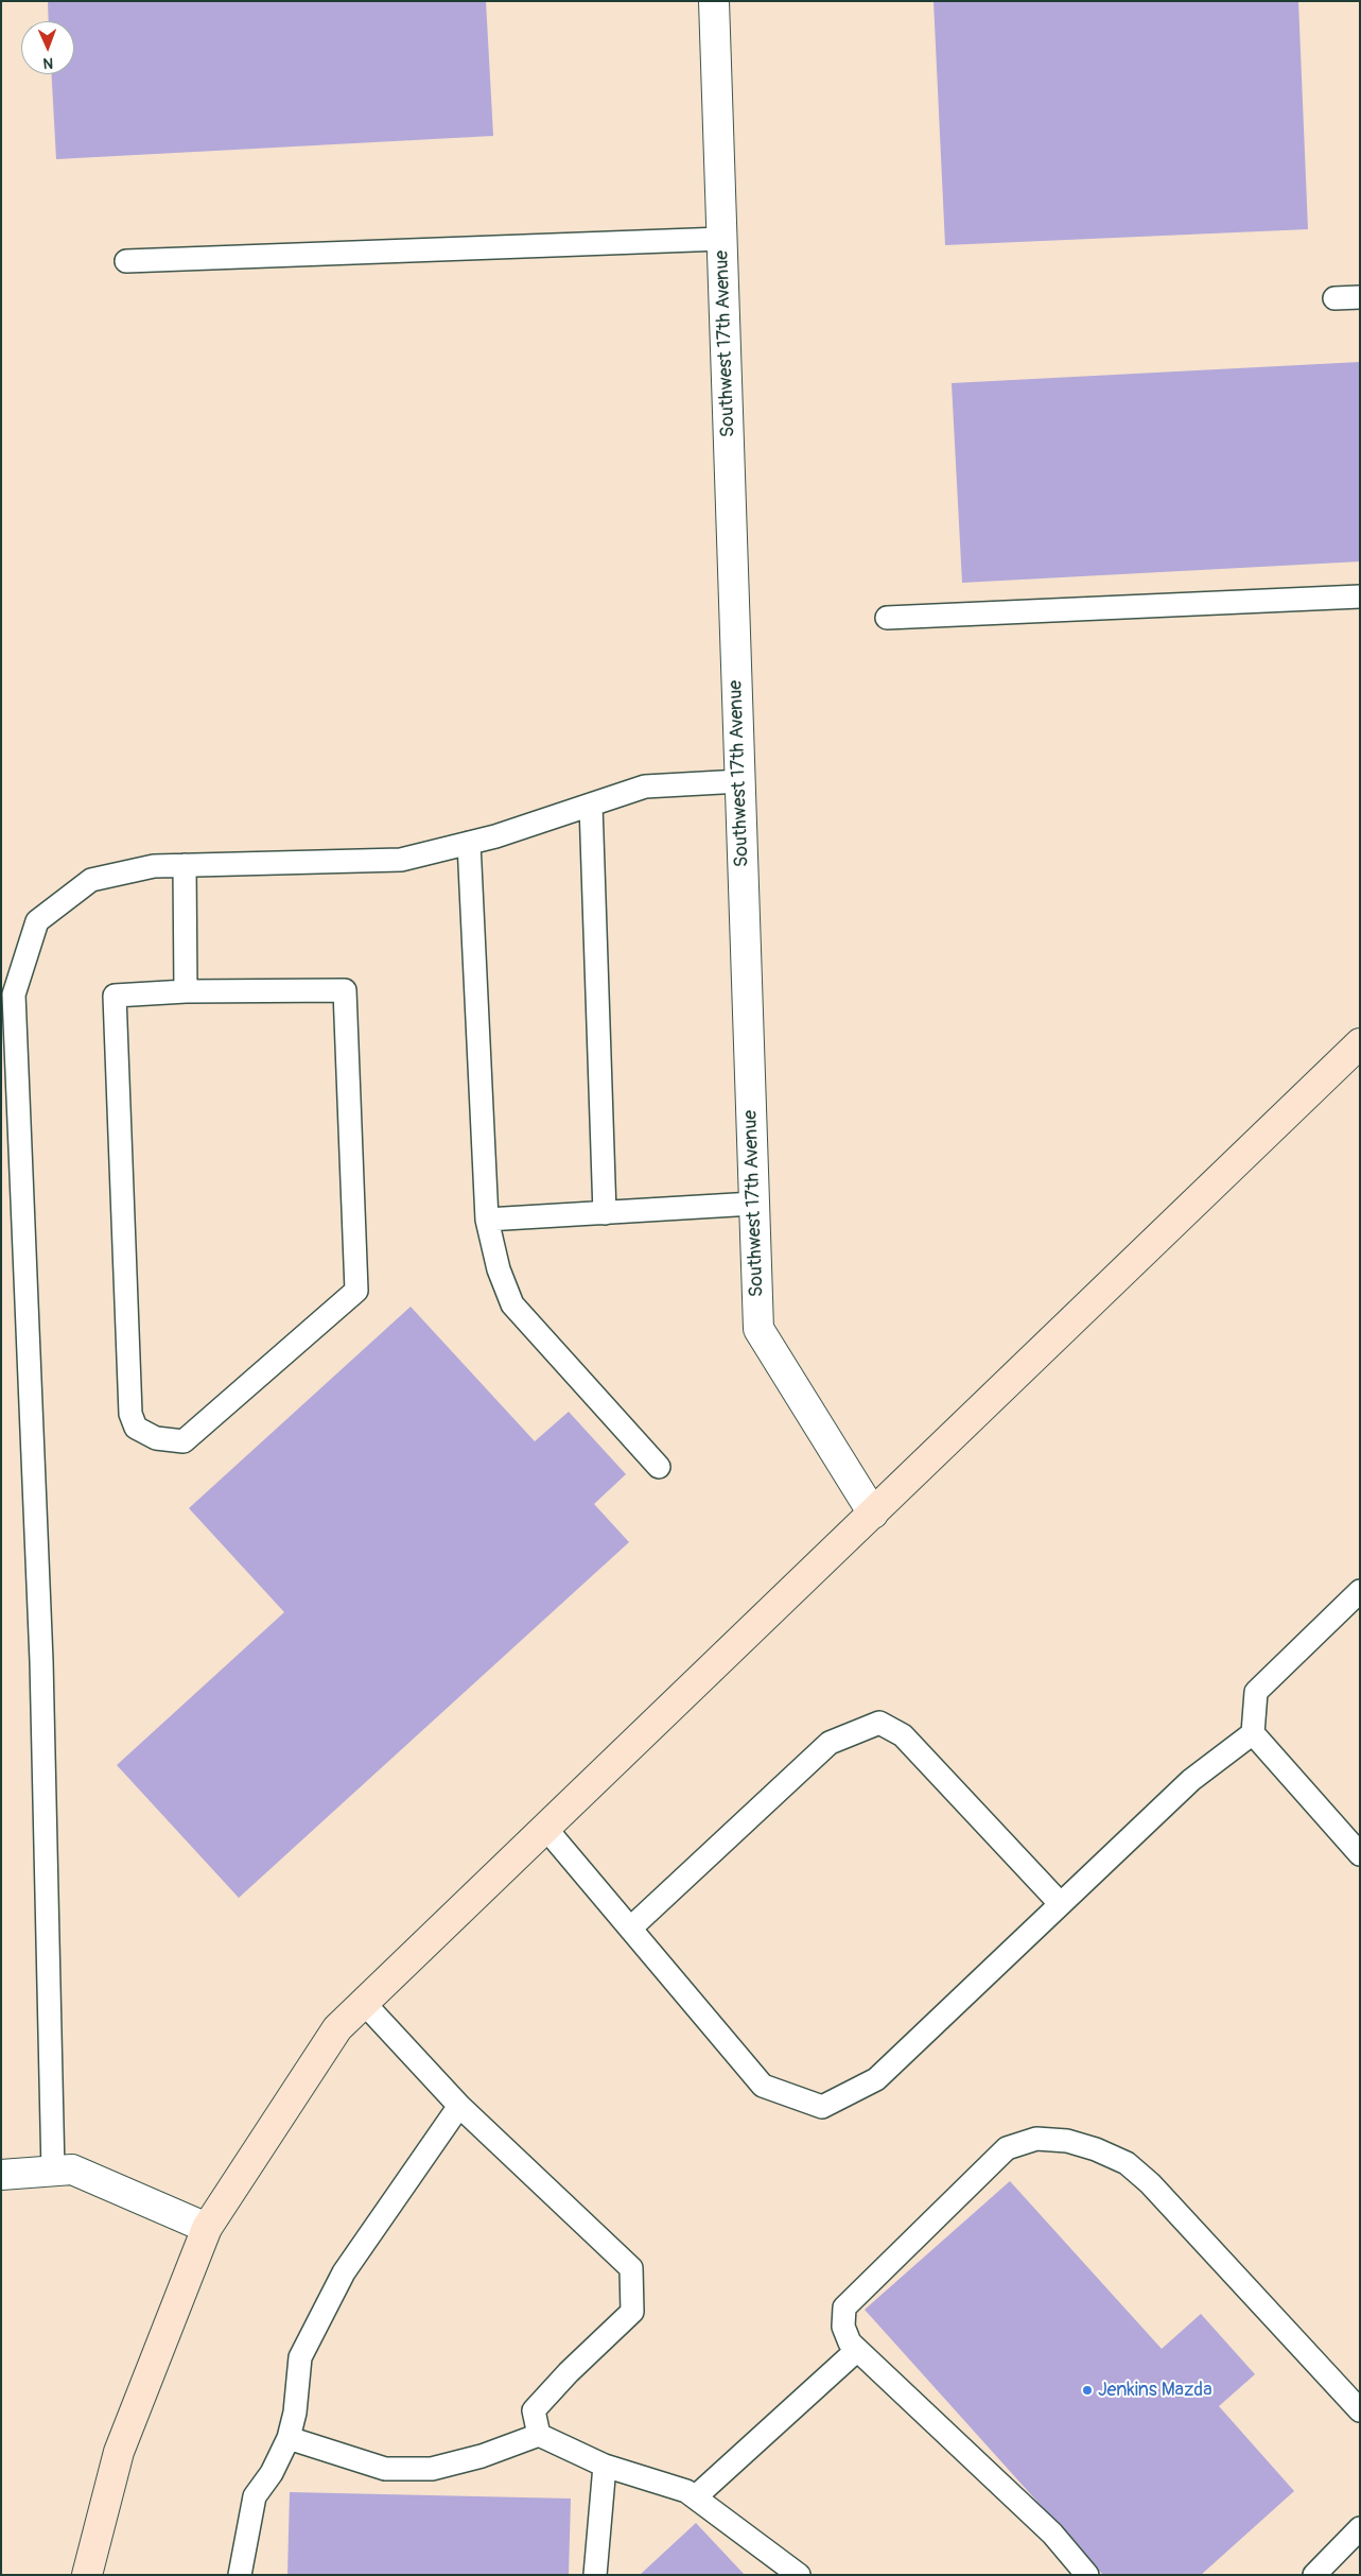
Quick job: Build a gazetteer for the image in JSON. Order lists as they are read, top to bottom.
{
  "streets": {
    "street": ["Southwest 17th Avenue"]
  },
  "places": ["Jenkins Mazda"],
  "north": "bottom"
}
